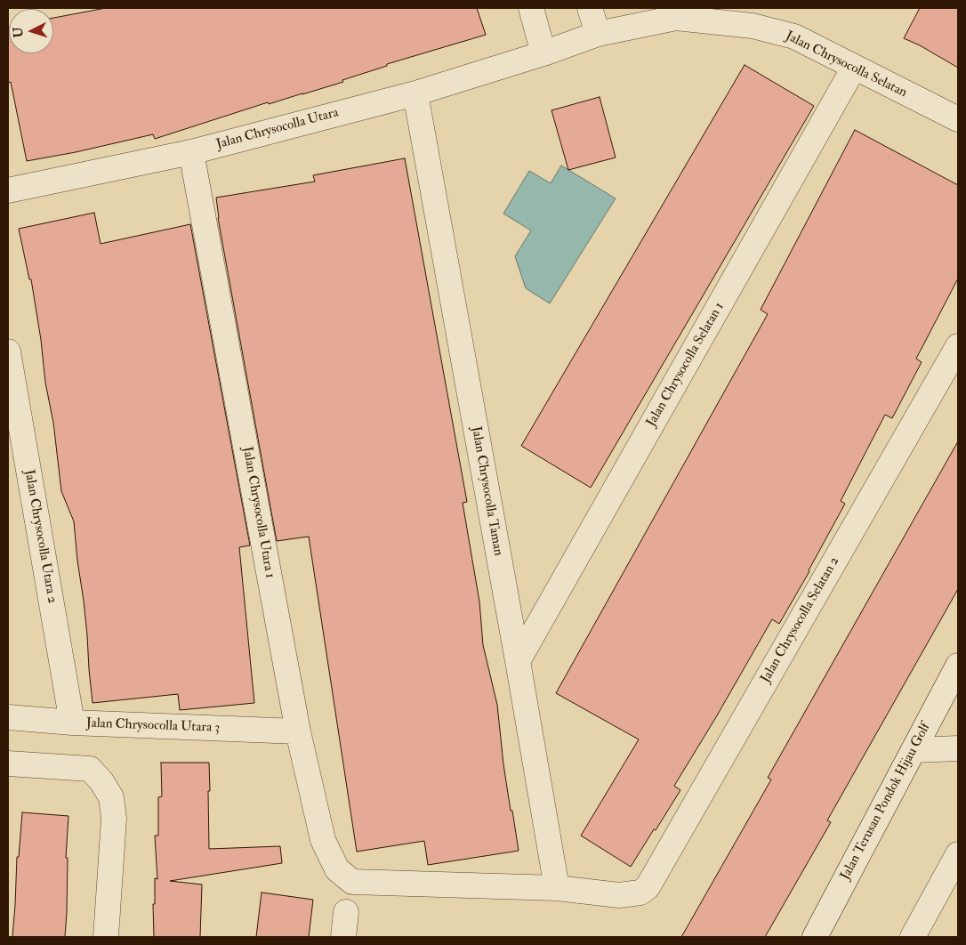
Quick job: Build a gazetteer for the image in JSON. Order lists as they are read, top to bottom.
{
  "streets": {
    "street": [
      "Jalan Chrysocolla Selatan",
      "Jalan Chrysocolla Utara",
      "Jalan Chrysocolla Selatan 1",
      "Jalan Chrysocolla Taman",
      "Jalan Chrysocolla Utara 1",
      "Jalan Chrysocolla Utara 2",
      "Jalan Chrysocolla Selatan 2",
      "Jalan Chrysocolla Utara 3",
      "Jalan Terusan Pondok Hijau Golf"
    ]
  },
  "crossings": [
    ["Jalan Chrysocolla Selatan", "Jalan Chrysocolla Utara"],
    ["Jalan Chrysocolla Selatan", "Jalan Chrysocolla Selatan 1"],
    ["Jalan Chrysocolla Utara", "Jalan Chrysocolla Taman"],
    ["Jalan Chrysocolla Utara", "Jalan Chrysocolla Utara 1"],
    ["Jalan Chrysocolla Selatan 1", "Jalan Chrysocolla Taman"],
    ["Jalan Chrysocolla Taman", "Jalan Chrysocolla Utara 1"],
    ["Jalan Chrysocolla Taman", "Jalan Chrysocolla Selatan 2"],
    ["Jalan Chrysocolla Utara 1", "Jalan Chrysocolla Selatan 2"],
    ["Jalan Chrysocolla Utara 1", "Jalan Chrysocolla Utara 3"],
    ["Jalan Chrysocolla Utara 2", "Jalan Chrysocolla Utara 3"]
  ],
  "north": "left"
}
